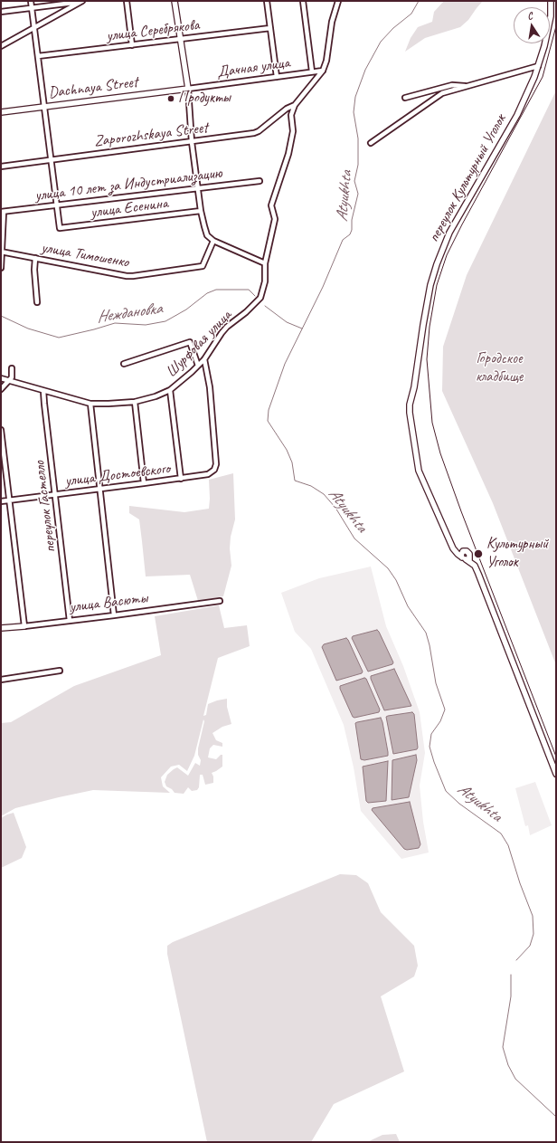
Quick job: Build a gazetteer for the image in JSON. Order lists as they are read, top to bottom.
{
  "streets": {
    "street": [
      "улица Серебрякова",
      "Дачная улица",
      "Dachnaya Street",
      "Zaporozhskaya Street",
      "переулок Культурный Уголок",
      "улица 10 лет за Индустриализацию",
      "улица Есенина",
      "улица Тимошенко",
      "Шурфовая улица",
      "улица Достоевского",
      "переулок Гастелло",
      "улица Васюты"
    ]
  },
  "crossings": [
    ["Дачная улица", "Dachnaya Street"],
    ["улица 10 лет за Индустриализацию", "улица Есенина"],
    ["Шурфовая улица", "улица Достоевского"],
    ["Шурфовая улица", "переулок Гастелло"],
    ["улица Достоевского", "переулок Гастелло"],
    ["переулок Гастелло", "улица Васюты"]
  ],
  "water": ["Atyukhta", "Неждановка"],
  "parks": ["Городское кладбище"],
  "places": ["Продукты", "Культурный Уголок"],
  "north": "top"
}
